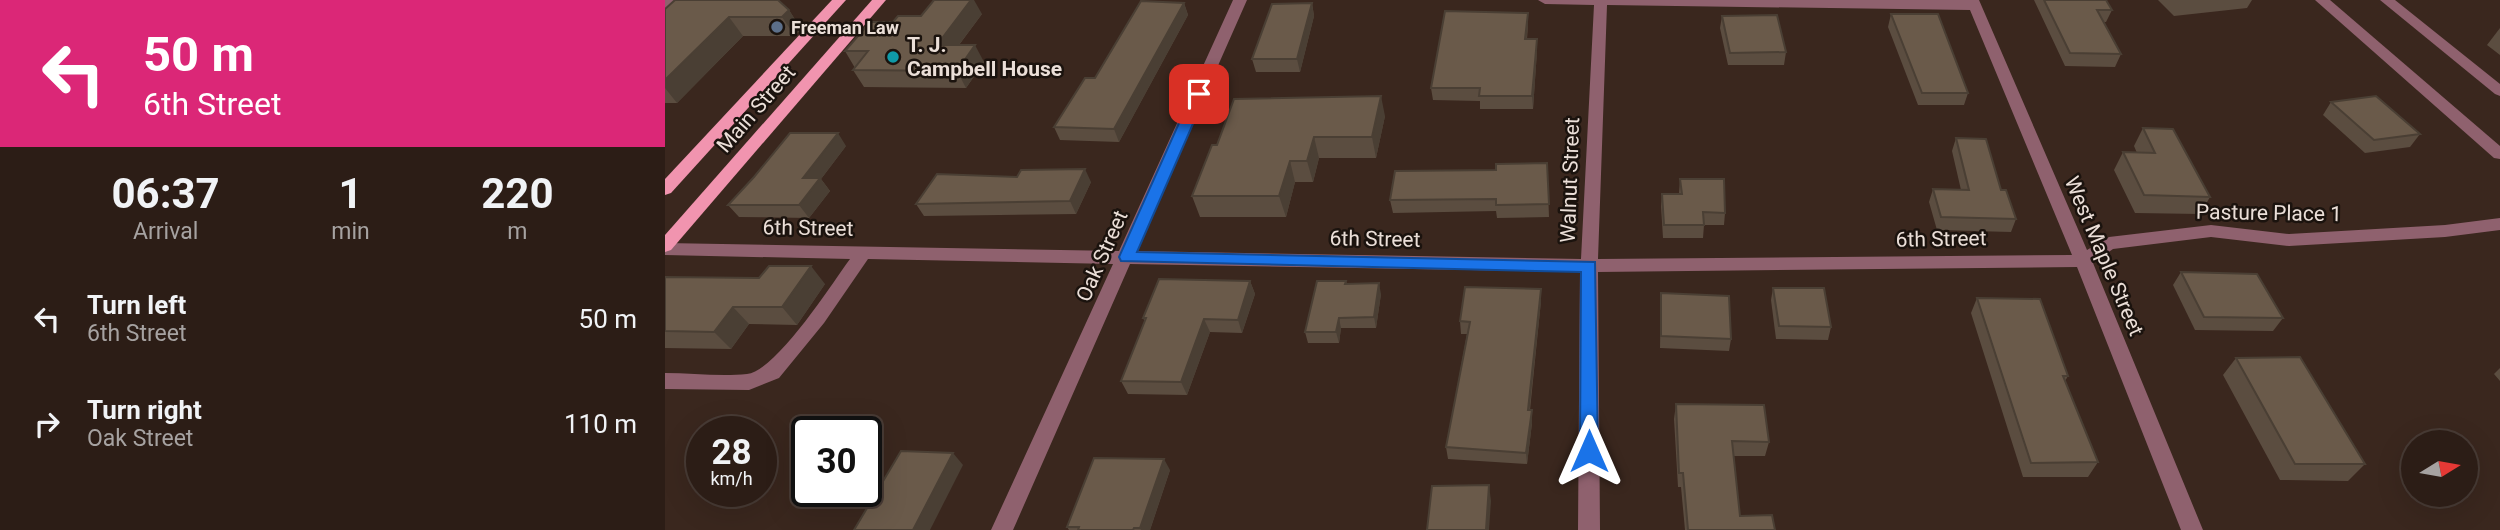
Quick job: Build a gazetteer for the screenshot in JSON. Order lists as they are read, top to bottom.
{
  "streets": {
    "main road": ["Main Street"],
    "street": [
      "Walnut Street",
      "Pasture Place 1",
      "6th Street",
      "Oak Street",
      "West Maple Street"
    ]
  },
  "crossings": [
    ["Main Street", "6th Street"],
    ["Walnut Street", "6th Street"],
    ["Pasture Place 1", "6th Street"],
    ["Pasture Place 1", "West Maple Street"],
    ["6th Street", "Oak Street"],
    ["6th Street", "West Maple Street"]
  ],
  "places": ["Freeman Law", "T. J. Campbell House"],
  "north": "right",
  "page": {
    "turn": ["50 m", "6th Street"],
    "eta": [
      "06:37",
      "Arrival",
      "1",
      "min",
      "220",
      "m"
    ],
    "list": [
      {
        "name": "Turn left",
        "note": "6th Street",
        "value": "50 m"
      },
      {
        "name": "Turn right",
        "note": "Oak Street",
        "value": "110 m"
      }
    ],
    "speed": "28 km/h",
    "limit": "30"
  }
}
